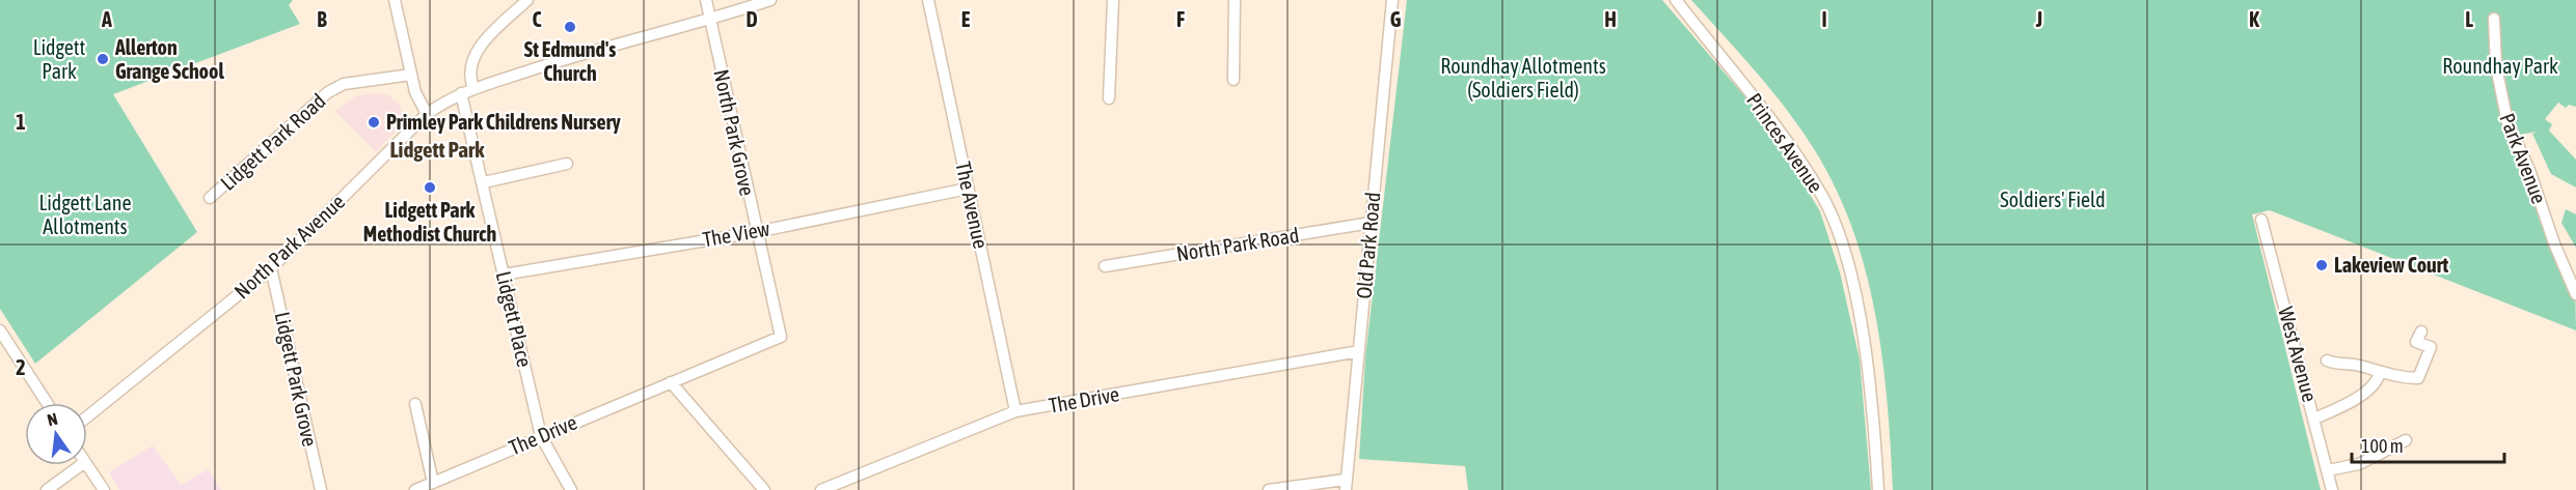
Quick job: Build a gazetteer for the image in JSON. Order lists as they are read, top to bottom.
{
  "streets": {
    "street": [
      "North Park Grove",
      "Lidgett Park Road",
      "Princes Avenue",
      "Park Avenue",
      "The Avenue",
      "The View",
      "North Park Road",
      "Old Park Road",
      "North Park Avenue",
      "Lidgett Place",
      "West Avenue",
      "Lidgett Park Grove",
      "The Drive"
    ]
  },
  "crossings": [
    ["North Park Grove", "The View"],
    ["North Park Grove", "The Drive"],
    ["The Avenue", "The View"],
    ["The Avenue", "The Drive"],
    ["The View", "Lidgett Place"],
    ["North Park Road", "Old Park Road"],
    ["Old Park Road", "The Drive"],
    ["North Park Avenue", "Lidgett Place"],
    ["North Park Avenue", "Lidgett Park Grove"],
    ["Lidgett Place", "The Drive"]
  ],
  "districts": ["Lidgett Park"],
  "parks": [
    "Lidgett Park",
    "Roundhay Allotments (Soldiers Field)",
    "Roundhay Park",
    "Soldiers' Field",
    "Lidgett Lane Allotments"
  ],
  "places": [
    "St Edmund's Church",
    "Allerton Grange School",
    "Primley Park Childrens Nursery",
    "Lidgett Park Methodist Church",
    "Lakeview Court"
  ],
  "scale_bar": "100 m",
  "north": "top",
  "grid": {
    "columns": [
      "A",
      "B",
      "C",
      "D",
      "E",
      "F",
      "G",
      "H",
      "I",
      "J",
      "K",
      "L"
    ],
    "rows": ["1", "2"]
  }
}
